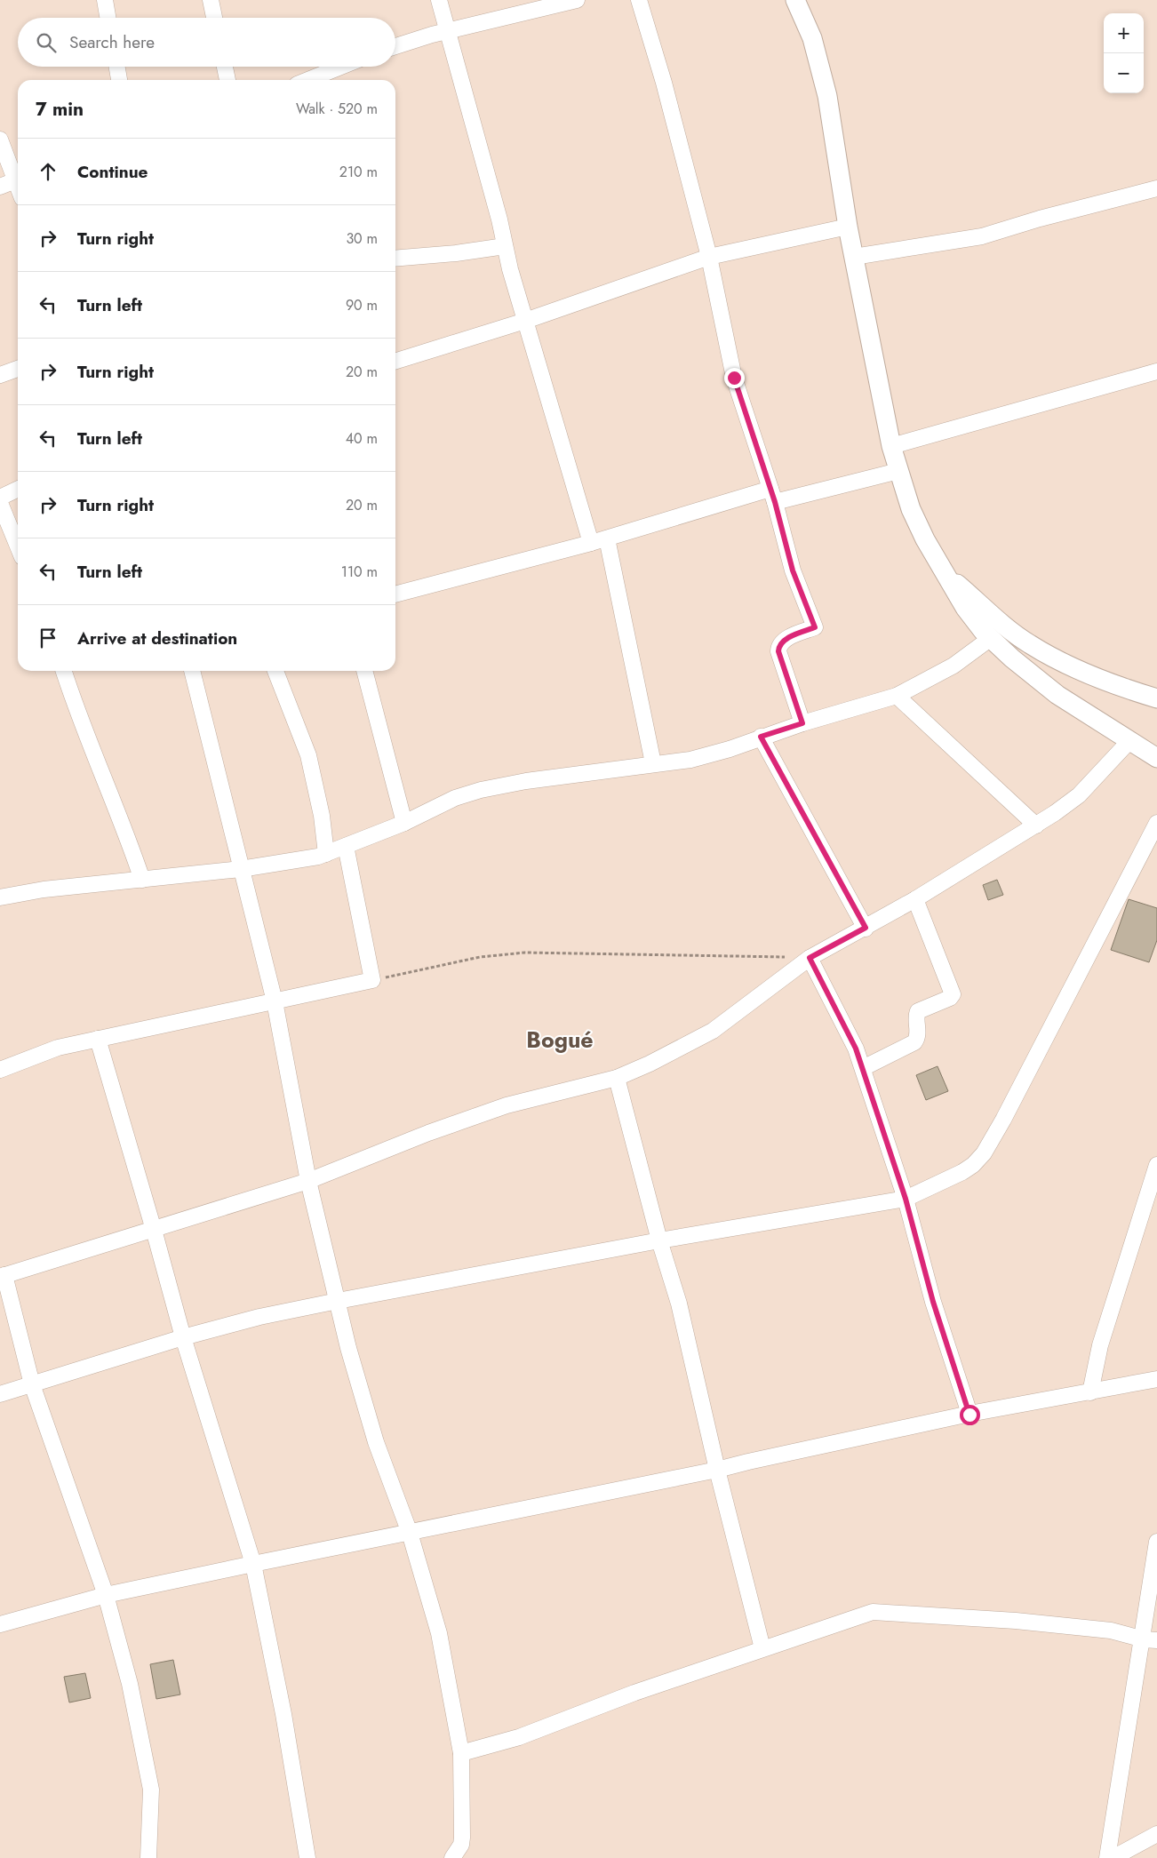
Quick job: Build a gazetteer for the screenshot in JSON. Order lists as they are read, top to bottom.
{
  "districts": ["Bogué"],
  "page": {
    "map_buttons": ["+", "−"],
    "search": "Search here",
    "heading": ["7 min", "Walk · 520 m"],
    "list": [
      ["Continue", "210 m"],
      ["Turn right", "30 m"],
      ["Turn left", "90 m"],
      ["Turn right", "20 m"],
      ["Turn left", "40 m"],
      ["Turn right", "20 m"],
      ["Turn left", "110 m"],
      "Arrive at destination"
    ]
  }
}
